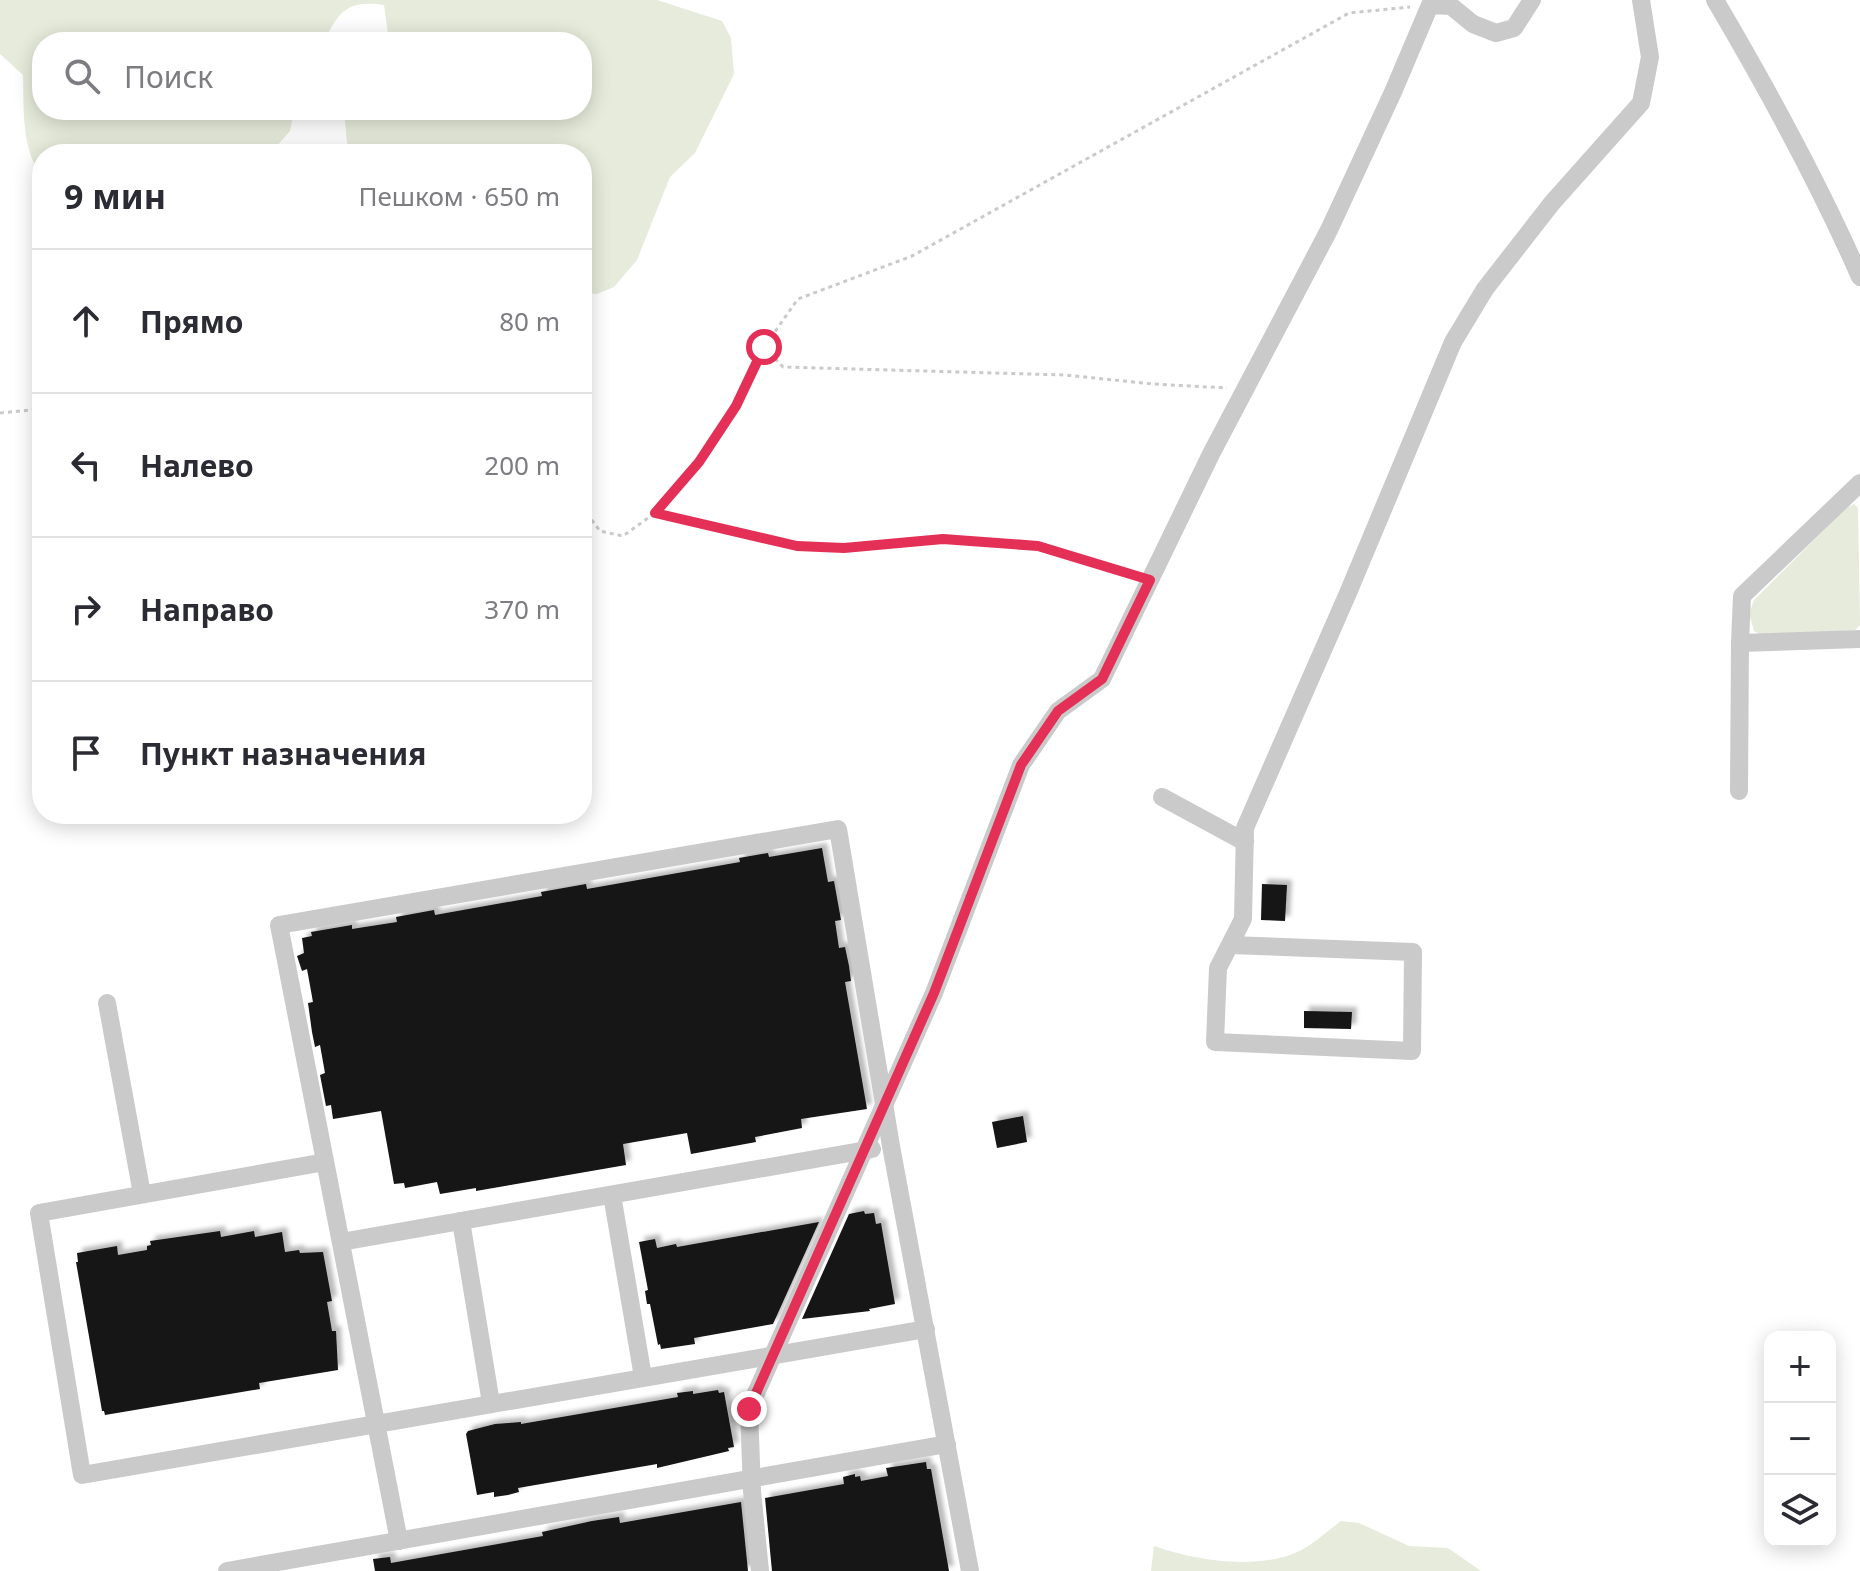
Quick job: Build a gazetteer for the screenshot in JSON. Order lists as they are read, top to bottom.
{
  "page": {
    "search": "Поиск",
    "heading": ["9 мин", "Пешком · 650 m"],
    "list": [
      ["Прямо", "80 m"],
      ["Налево", "200 m"],
      ["Направо", "370 m"],
      "Пункт назначения"
    ],
    "map_buttons": ["+", "−"]
  }
}
